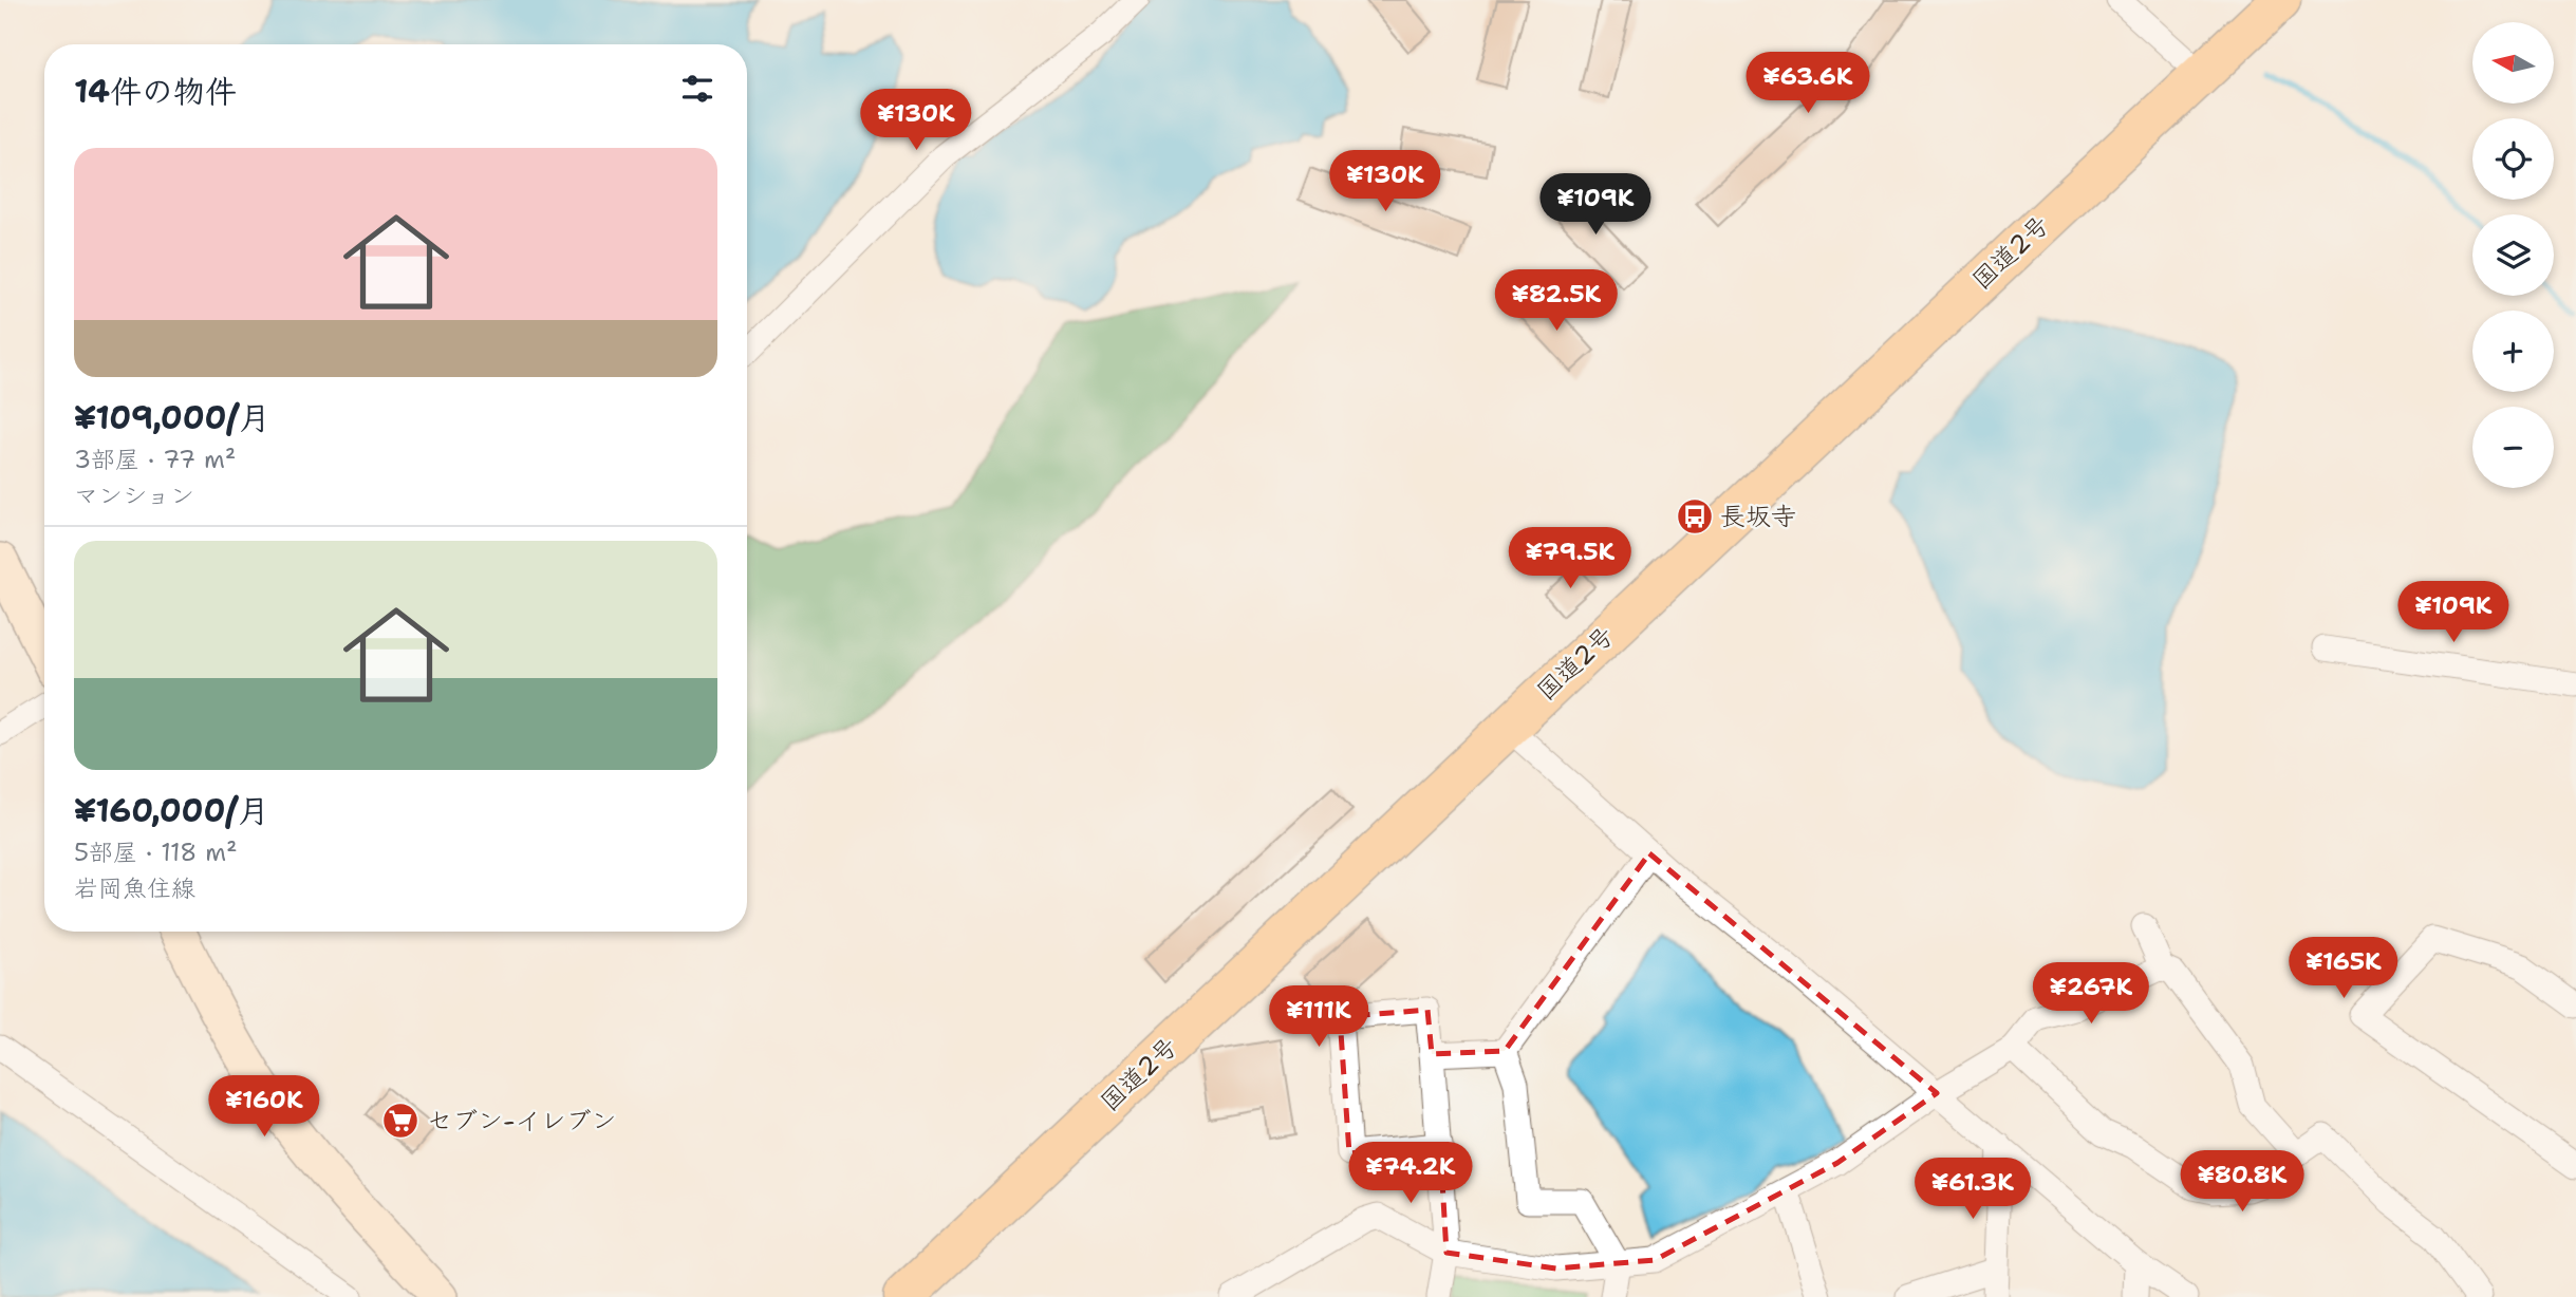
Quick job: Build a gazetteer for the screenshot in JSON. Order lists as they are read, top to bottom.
{
  "streets": {
    "highway": ["国道2号"]
  },
  "places": {
    "bus stop": ["長坂寺"],
    "supermarket": ["セブン-イレブン"]
  },
  "north": "left",
  "page": {
    "map_buttons": ["+", "−"],
    "heading": "14件の物件",
    "price": [
      "¥63.6K",
      "¥130K",
      "¥130K",
      "¥109K",
      "¥82.5K",
      "¥79.5K",
      "¥109K",
      "¥165K",
      "¥267K",
      "¥111K",
      "¥160K",
      "¥74.2K",
      "¥80.8K",
      "¥61.3K"
    ],
    "list": [
      {
        "name": "¥109,000/月",
        "note": "3部屋 · 77 m² · マンション"
      },
      {
        "name": "¥160,000/月",
        "note": "5部屋 · 118 m² · 岩岡魚住線"
      }
    ]
  }
}
